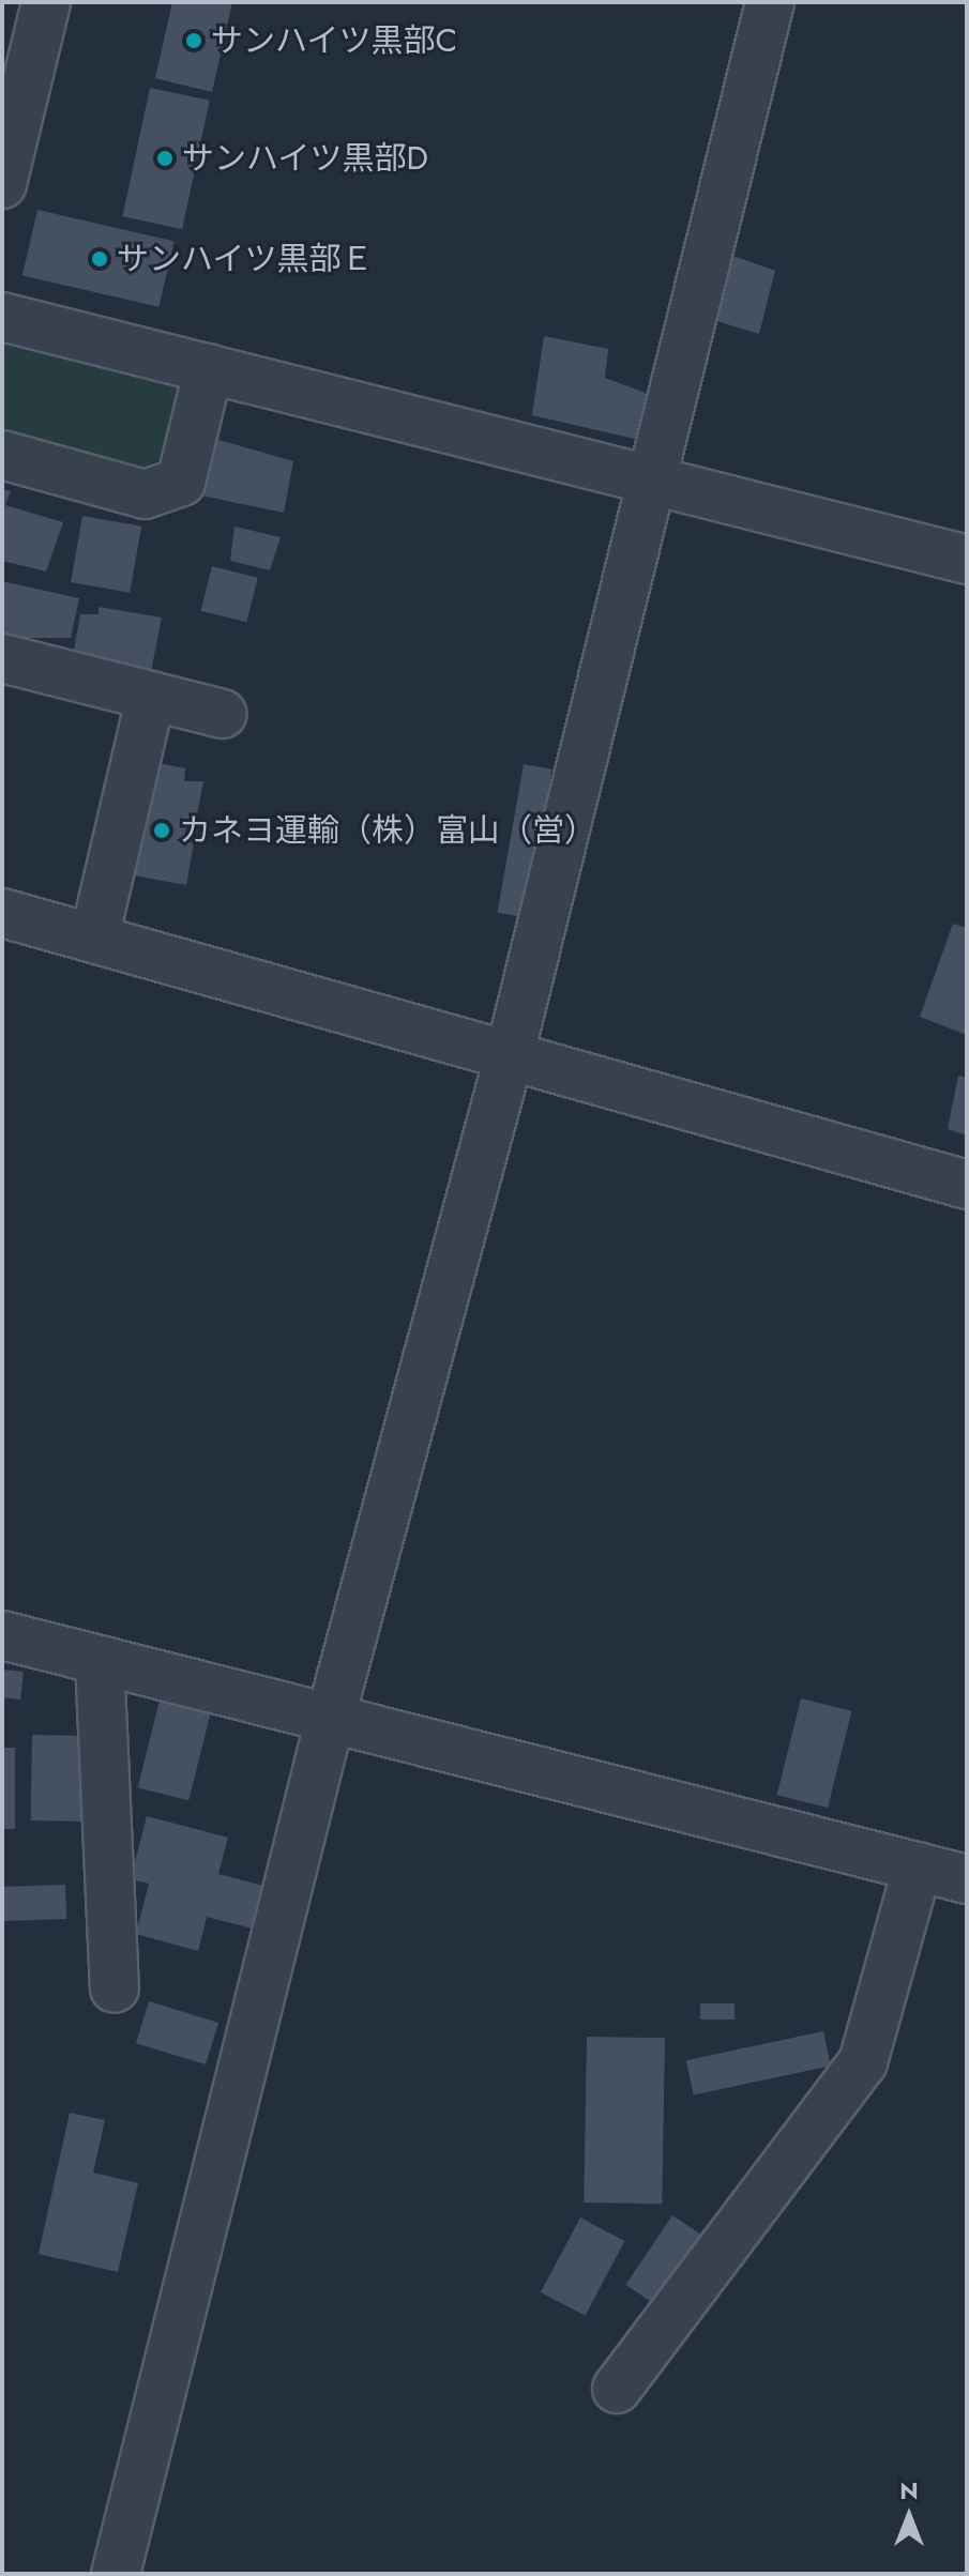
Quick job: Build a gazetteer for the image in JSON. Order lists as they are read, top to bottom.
{
  "places": [
    "サンハイツ黒部C",
    "サンハイツ黒部D",
    "サンハイツ黒部Ｅ",
    "カネヨ運輸（株）富山（営）"
  ],
  "north": "top"
}
